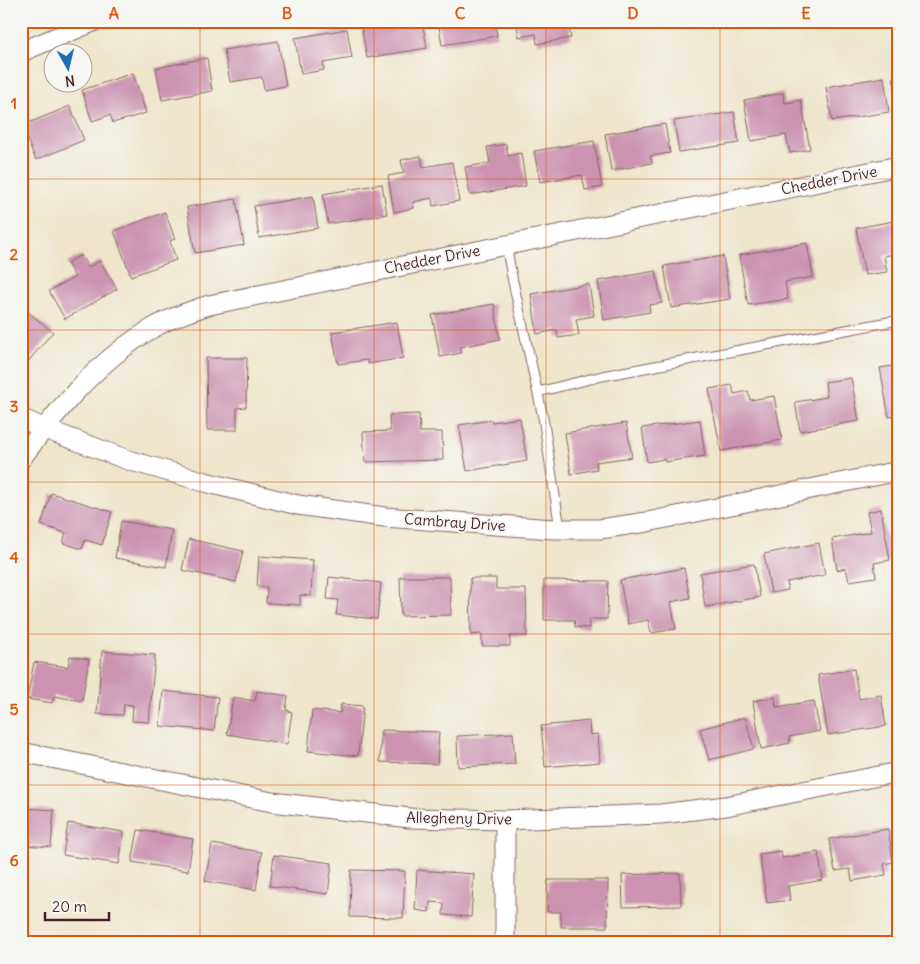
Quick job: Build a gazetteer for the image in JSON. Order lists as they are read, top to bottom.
{
  "streets": {
    "street": ["Chedder Drive", "Cambray Drive", "Allegheny Drive"]
  },
  "crossings": [
    ["Chedder Drive", "Cambray Drive"]
  ],
  "scale_bar": "20 m",
  "north": "bottom",
  "grid": {
    "columns": [
      "A",
      "B",
      "C",
      "D",
      "E"
    ],
    "rows": [
      "1",
      "2",
      "3",
      "4",
      "5",
      "6"
    ]
  }
}
